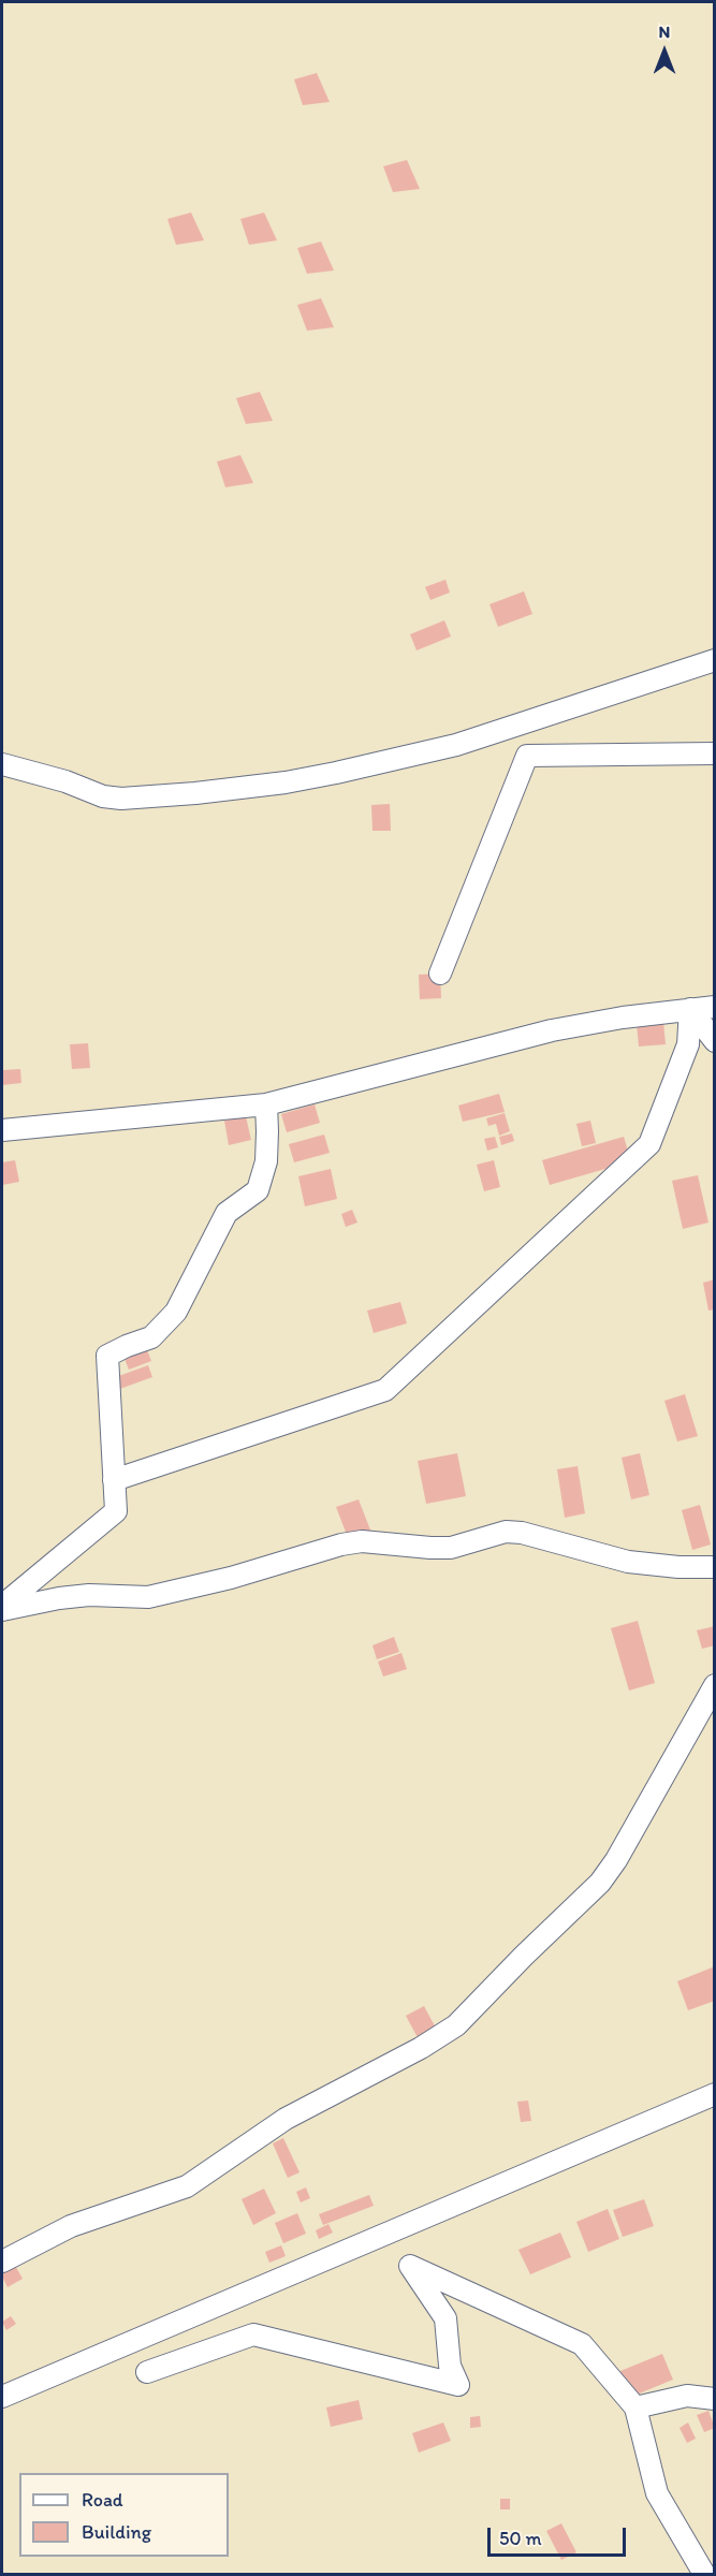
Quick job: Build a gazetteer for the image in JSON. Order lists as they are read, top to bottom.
{
  "legend": ["Road", "Building"],
  "scale_bar": "50 m",
  "north": "top"
}
